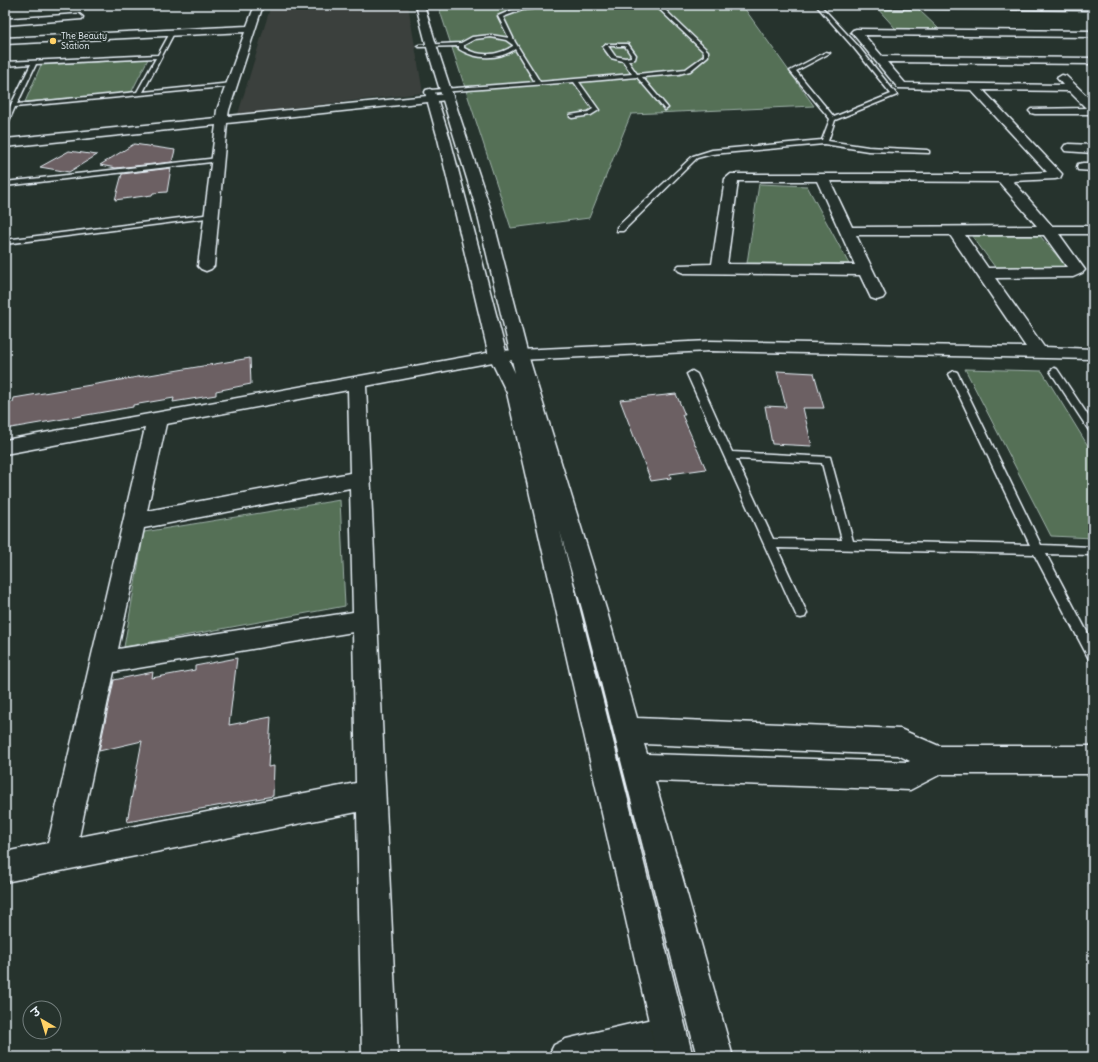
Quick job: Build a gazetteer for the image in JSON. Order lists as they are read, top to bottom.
{
  "places": ["The Beauty Station"],
  "north": "top left"
}
